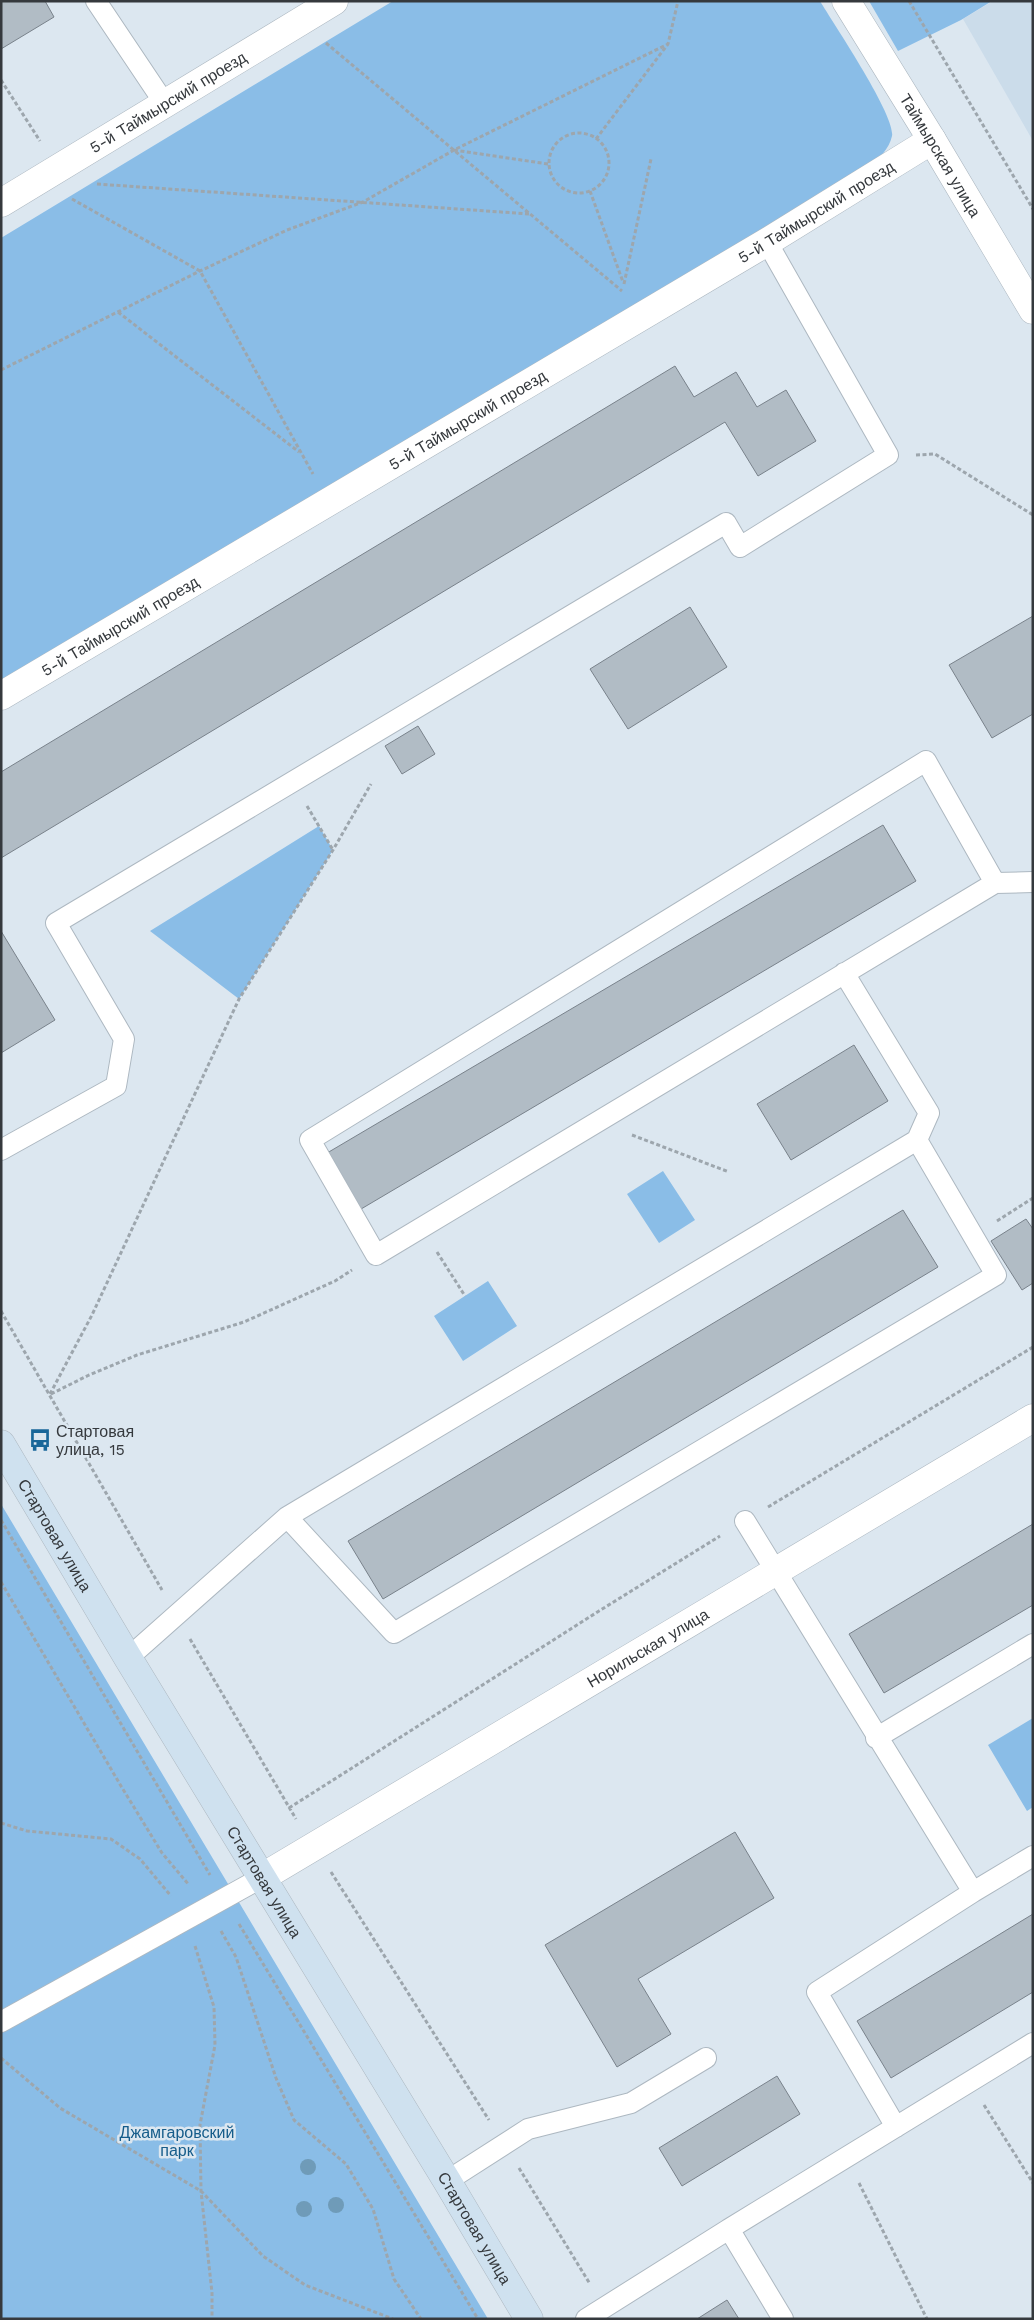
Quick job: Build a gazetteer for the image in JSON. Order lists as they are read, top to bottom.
{
  "streets": {
    "street": [
      "5-й Таймырский проезд",
      "Таймырская улица",
      "Стартовая улица",
      "Норильская улица"
    ]
  },
  "crossings": [
    ["5-й Таймырский проезд", "Таймырская улица"],
    ["Стартовая улица", "Норильская улица"]
  ],
  "parks": ["Джамгаровский парк"],
  "places": {
    "bus stop": ["Стартовая улица, 15"]
  }
}
